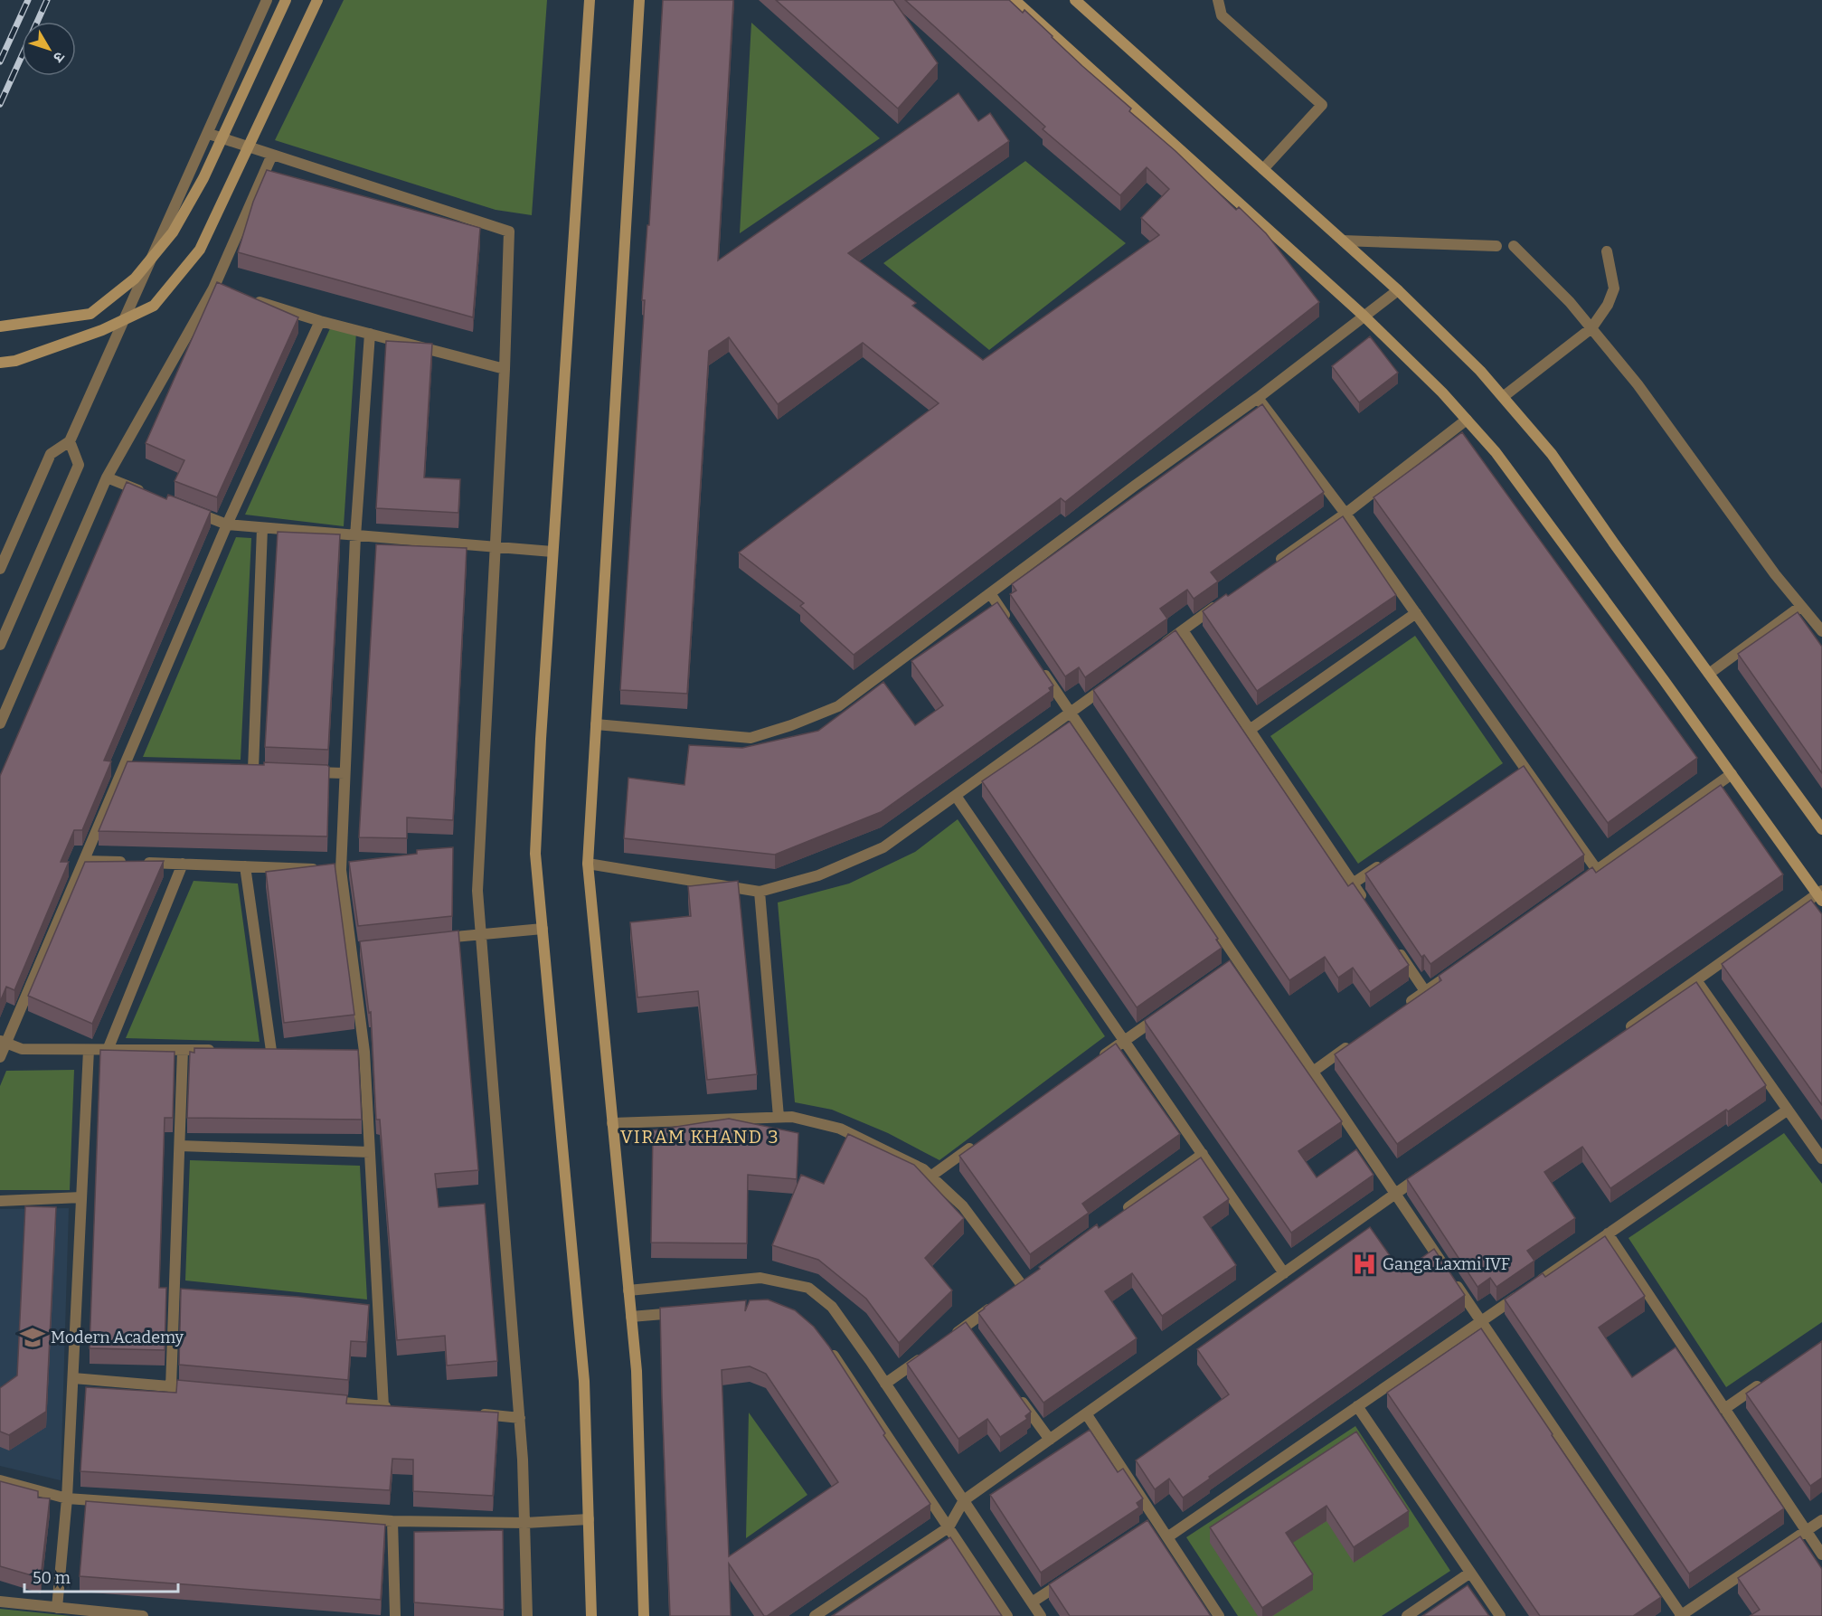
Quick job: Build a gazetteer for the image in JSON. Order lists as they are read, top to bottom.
{
  "districts": ["VIRAM KHAND 3"],
  "places": {
    "hospital": ["Ganga Laxmi IVF"],
    "school or university": ["Modern Academy"]
  },
  "scale_bar": "50 m",
  "north": "bottom right"
}
